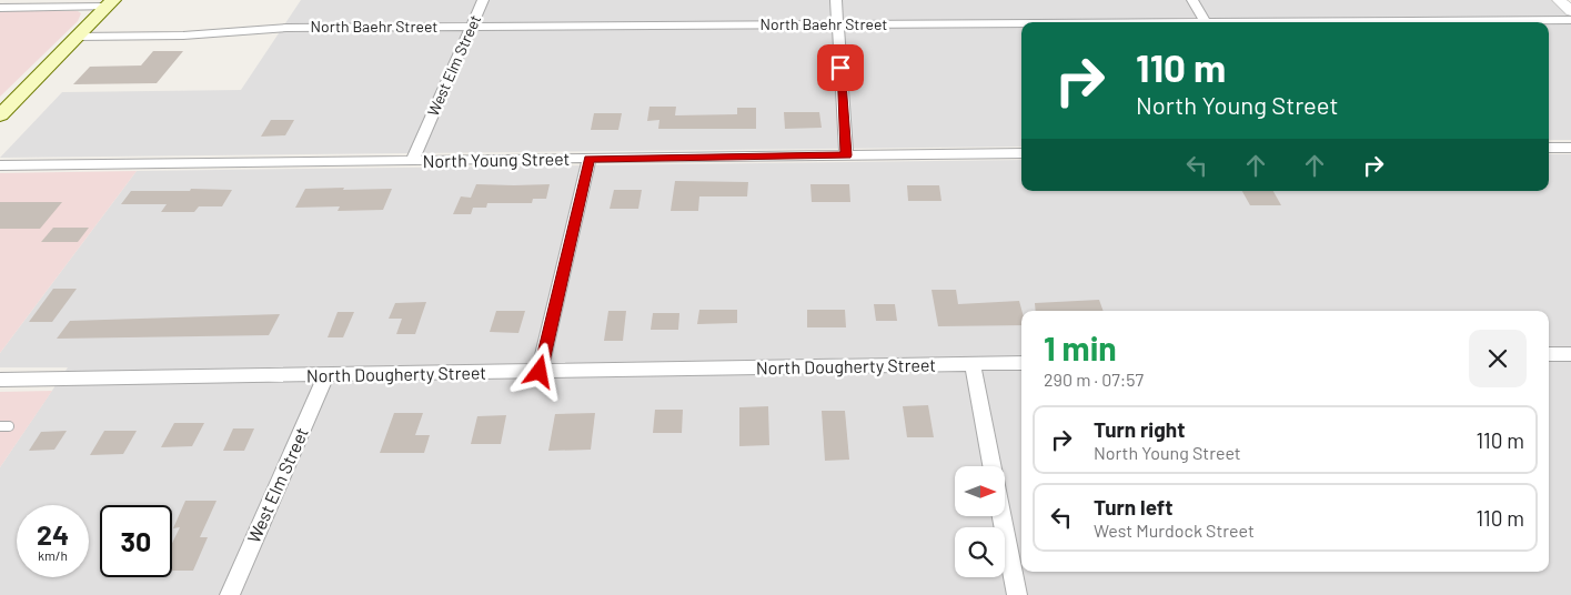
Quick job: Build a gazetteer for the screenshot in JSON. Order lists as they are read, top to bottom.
{
  "streets": {
    "street": [
      "North Baehr Street",
      "West Elm Street",
      "North Young Street",
      "North Dougherty Street"
    ]
  },
  "crossings": [
    ["North Baehr Street", "West Elm Street"],
    ["West Elm Street", "North Young Street"],
    ["West Elm Street", "North Dougherty Street"]
  ],
  "north": "right",
  "page": {
    "turn": ["110 m", "North Young Street"],
    "heading": ["1 min", "290 m · 07:57"],
    "list": [
      {
        "name": "Turn right",
        "note": "North Young Street",
        "value": "110 m"
      },
      {
        "name": "Turn left",
        "note": "West Murdock Street",
        "value": "110 m"
      }
    ],
    "speed": "24 km/h",
    "limit": "30"
  }
}
